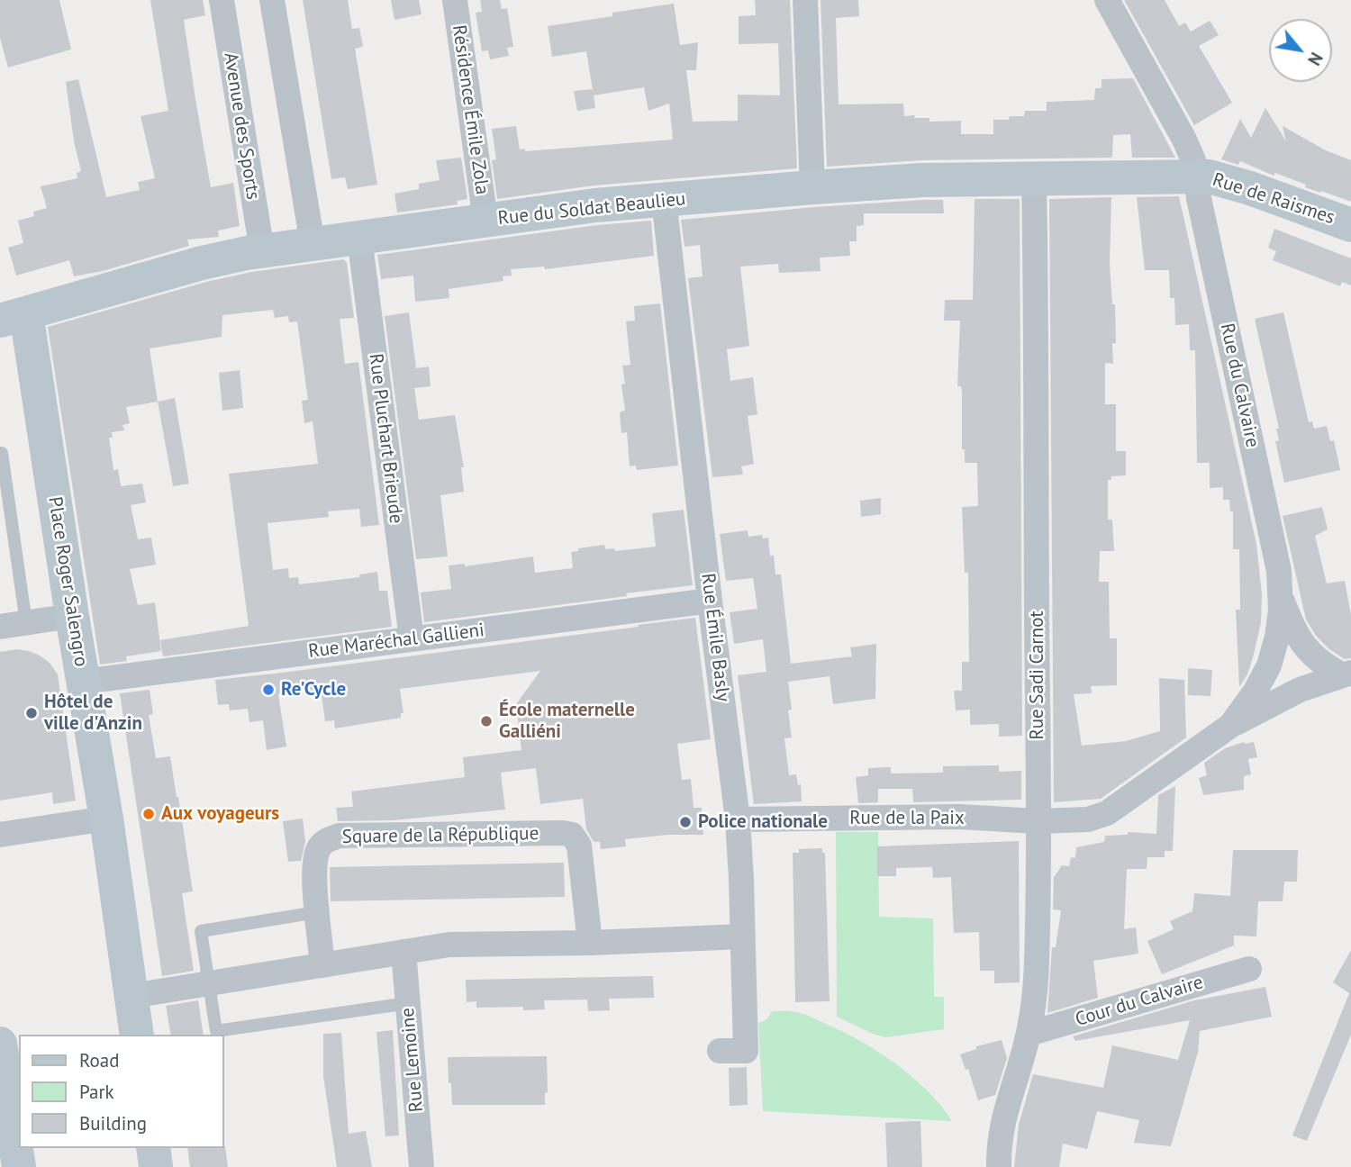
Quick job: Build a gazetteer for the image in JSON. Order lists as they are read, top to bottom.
{
  "streets": {
    "street": [
      "Résidence Émile Zola",
      "Avenue des Sports",
      "Rue de Raismes",
      "Rue du Soldat Beaulieu",
      "Rue du Calvaire",
      "Rue Pluchart Brieude",
      "Place Roger Salengro",
      "Rue Émile Basly",
      "Rue Maréchal Gallieni",
      "Rue Sadi Carnot",
      "Rue de la Paix",
      "Square de la République",
      "Cour du Calvaire",
      "Rue Lemoine"
    ]
  },
  "crossings": [
    ["Résidence Émile Zola", "Rue du Soldat Beaulieu"],
    ["Avenue des Sports", "Rue du Soldat Beaulieu"],
    ["Rue de Raismes", "Rue du Soldat Beaulieu"],
    ["Rue de Raismes", "Rue du Calvaire"],
    ["Rue du Soldat Beaulieu", "Rue du Calvaire"],
    ["Rue du Soldat Beaulieu", "Rue Pluchart Brieude"],
    ["Rue du Soldat Beaulieu", "Place Roger Salengro"],
    ["Rue du Soldat Beaulieu", "Rue Émile Basly"],
    ["Rue du Soldat Beaulieu", "Rue Sadi Carnot"],
    ["Rue du Calvaire", "Rue Sadi Carnot"],
    ["Rue du Calvaire", "Rue de la Paix"],
    ["Rue Pluchart Brieude", "Rue Maréchal Gallieni"],
    ["Place Roger Salengro", "Rue Maréchal Gallieni"],
    ["Rue Émile Basly", "Rue Maréchal Gallieni"],
    ["Rue Émile Basly", "Rue de la Paix"],
    ["Rue Sadi Carnot", "Rue de la Paix"],
    ["Rue Sadi Carnot", "Cour du Calvaire"]
  ],
  "places": [
    "Re'Cycle",
    "Hôtel de ville d'Anzin",
    "École maternelle Galliéni",
    "Aux voyageurs",
    "Police nationale"
  ],
  "legend": ["Road", "Park", "Building"],
  "north": "bottom right"
}
